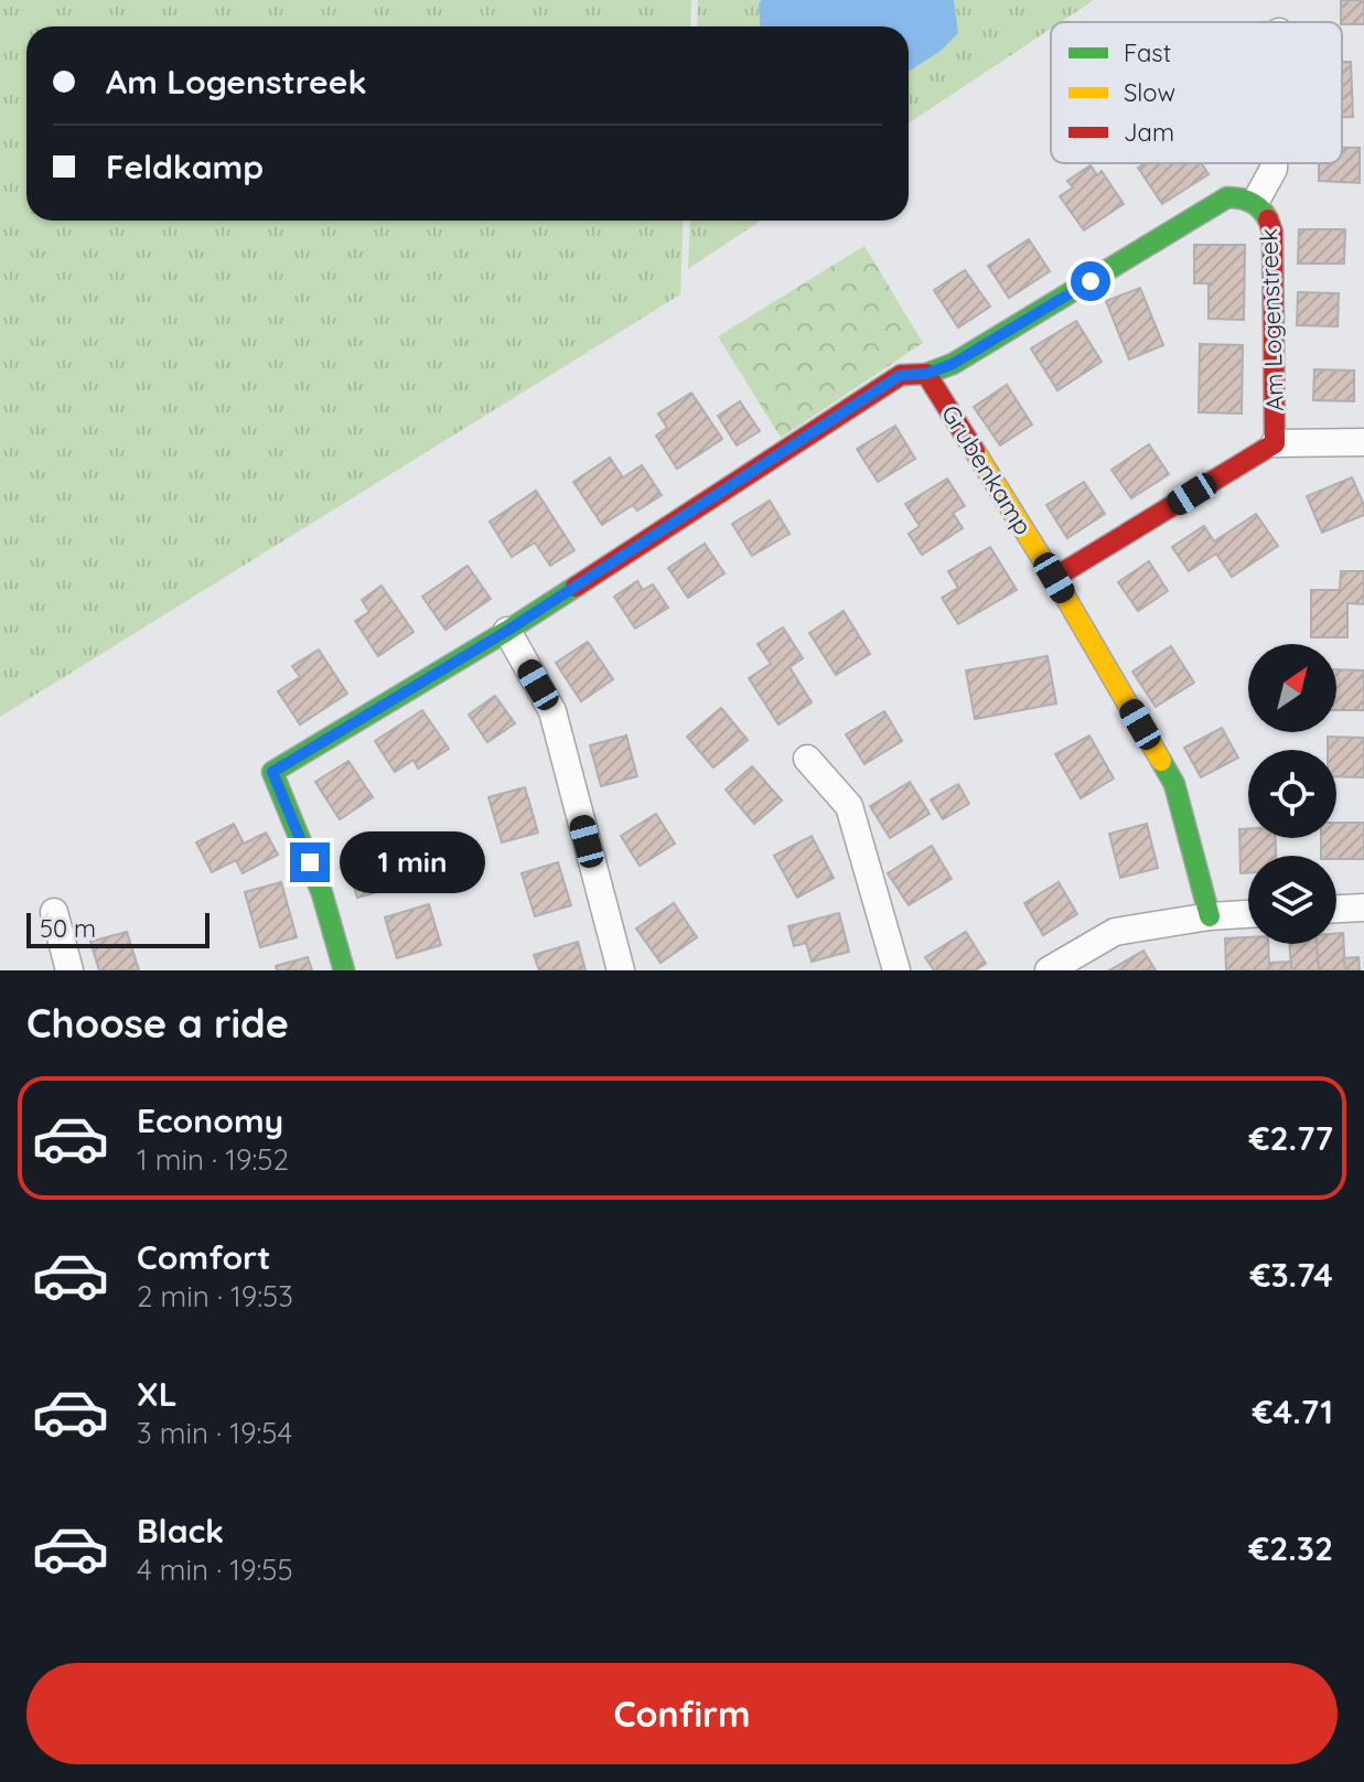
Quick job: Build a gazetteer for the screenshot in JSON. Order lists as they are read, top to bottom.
{
  "streets": {
    "street": ["Am Logenstreek", "Grubenkamp"]
  },
  "crossings": [
    ["Am Logenstreek", "Grubenkamp"]
  ],
  "legend": ["Fast", "Slow", "Jam"],
  "scale_bar": "50 m",
  "north": "top right",
  "page": {
    "banner": ["Am Logenstreek", "Feldkamp"],
    "bubble": "1 min",
    "scale": "50 m",
    "heading": "Choose a ride",
    "list": [
      {
        "name": "Economy",
        "note": "1 min · 19:52",
        "value": "€2.77"
      },
      {
        "name": "Comfort",
        "note": "2 min · 19:53",
        "value": "€3.74"
      },
      {
        "name": "XL",
        "note": "3 min · 19:54",
        "value": "€4.71"
      },
      {
        "name": "Black",
        "note": "4 min · 19:55",
        "value": "€2.32"
      }
    ],
    "buttons": "Confirm"
  }
}
